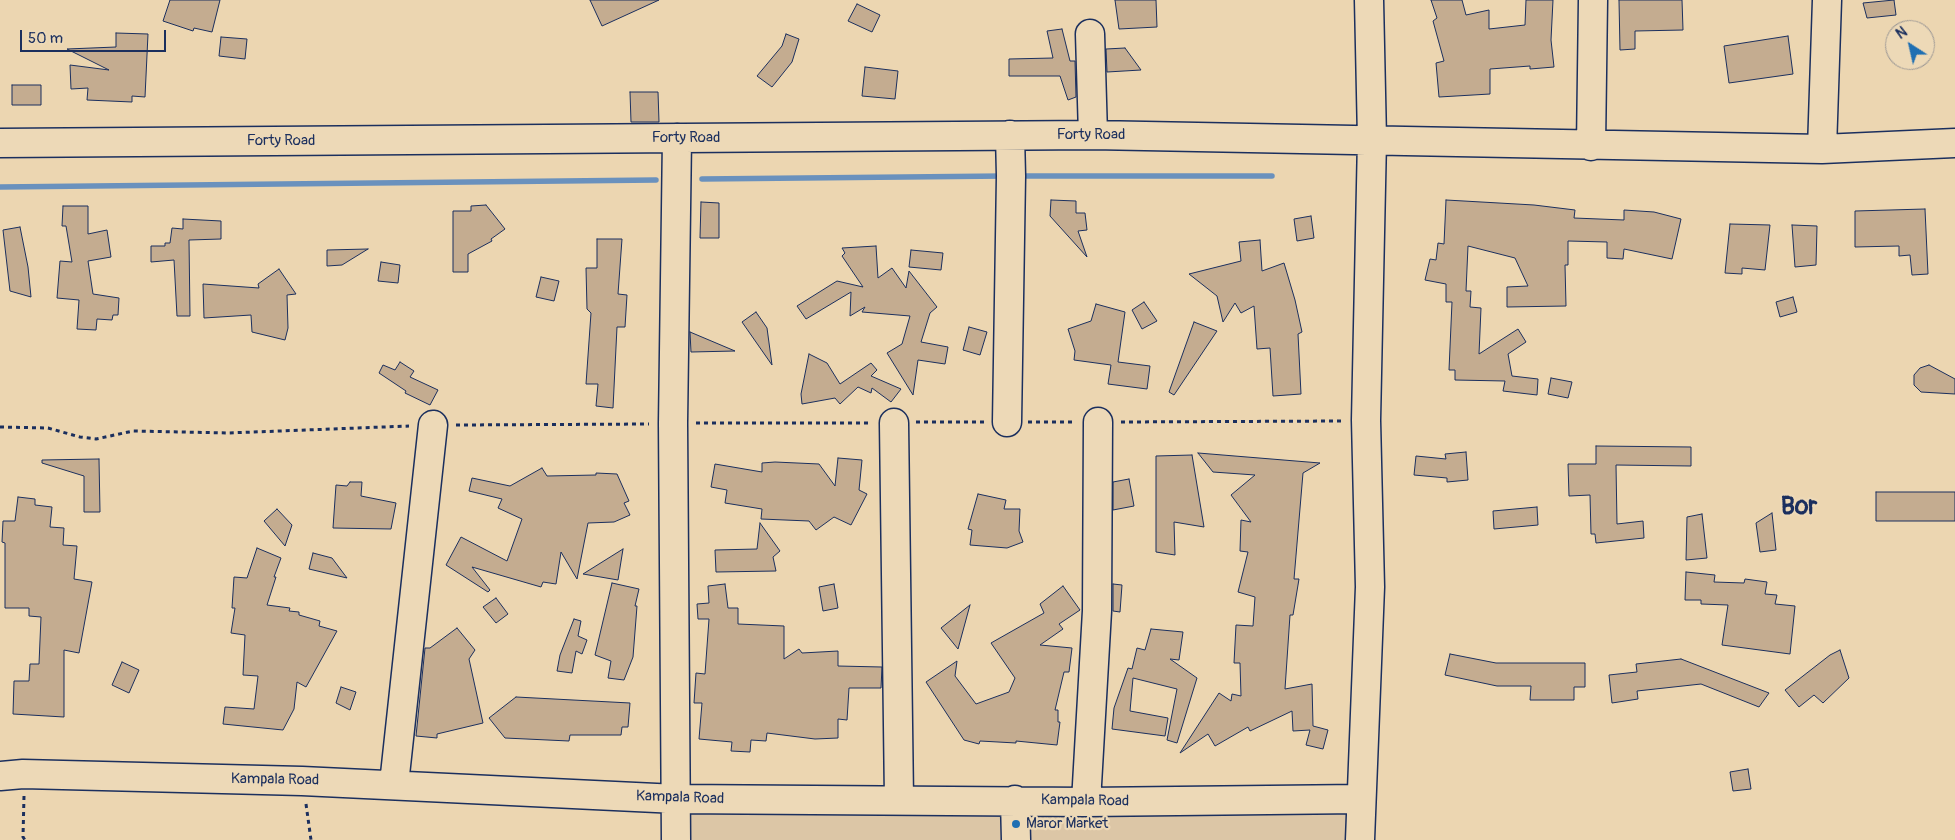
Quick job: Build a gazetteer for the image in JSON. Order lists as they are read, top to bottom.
{
  "streets": {
    "street": ["Forty Road", "Kampala Road"]
  },
  "districts": ["Bor"],
  "places": ["Maror Market"],
  "scale_bar": "50 m",
  "north": "top left"
}
